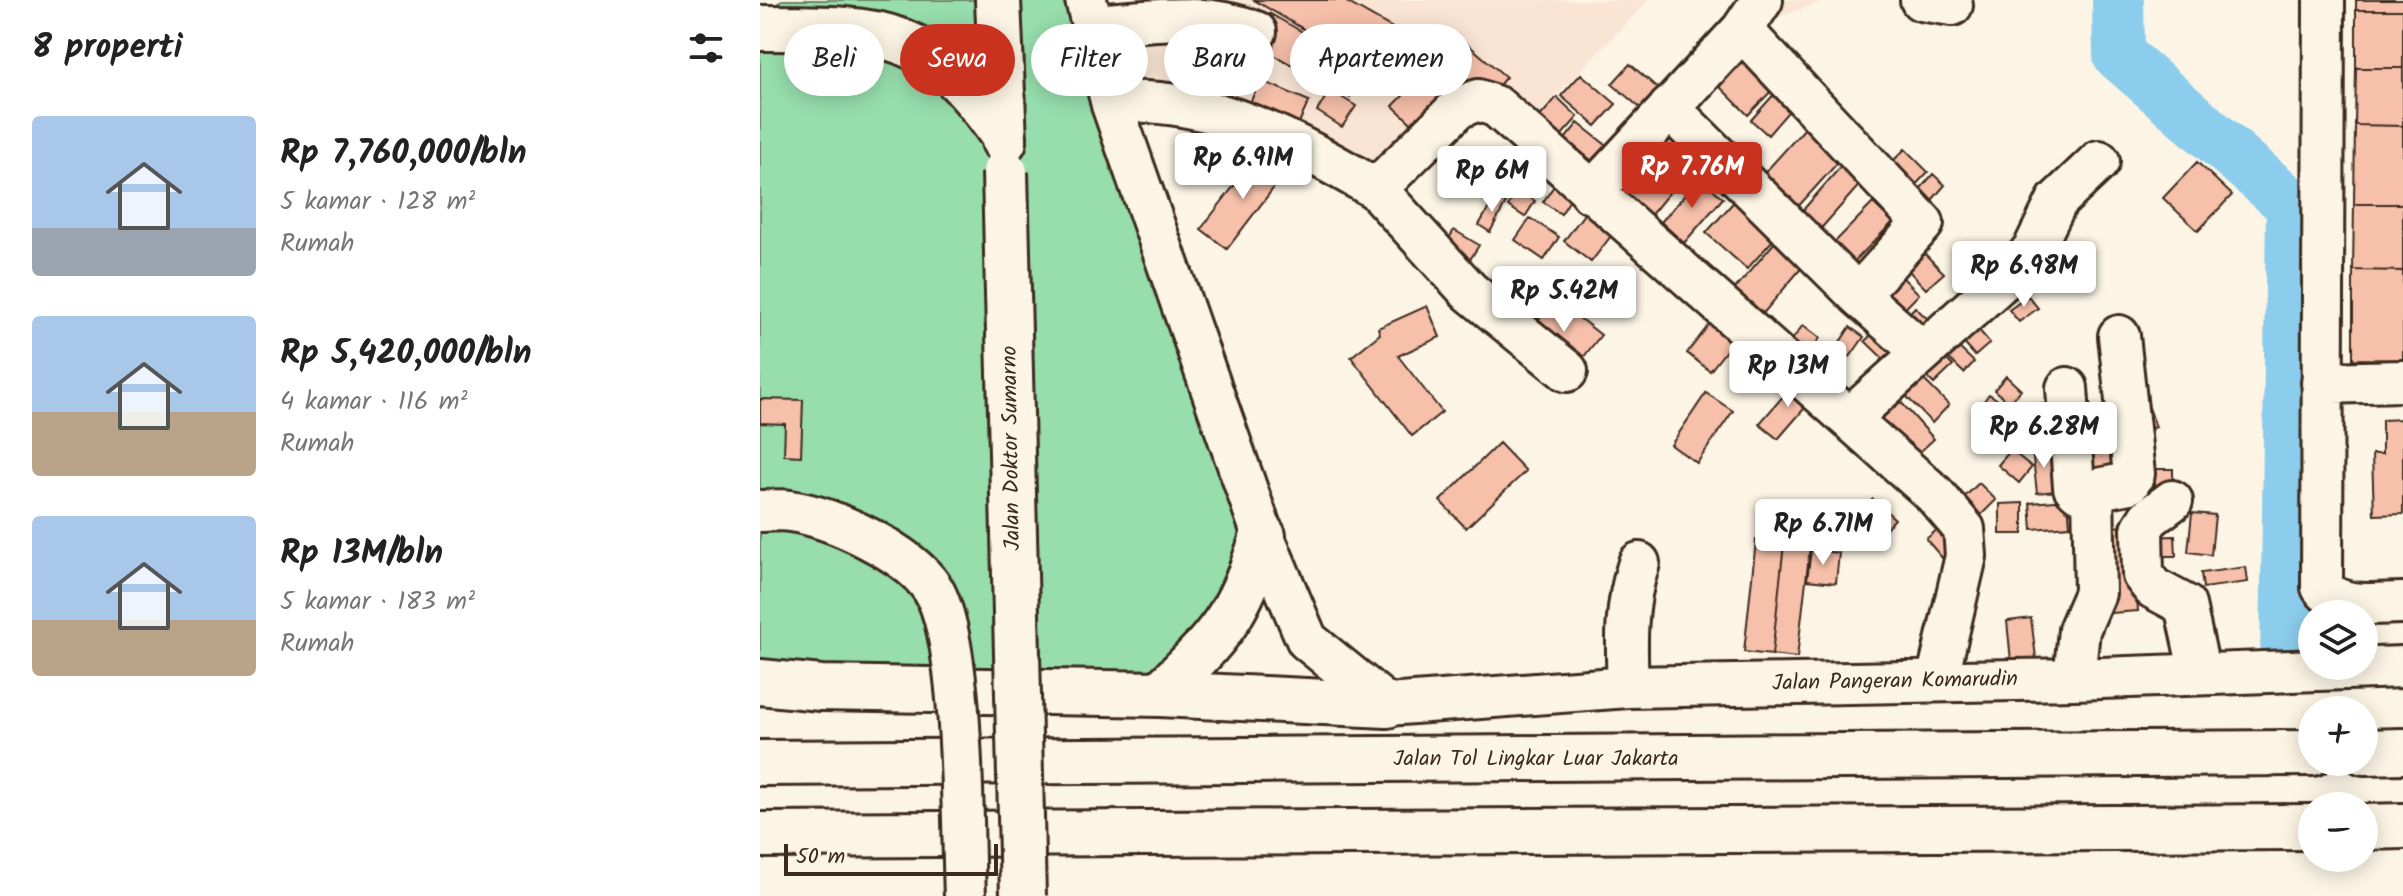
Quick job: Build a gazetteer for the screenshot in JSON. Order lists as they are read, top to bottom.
{
  "streets": {
    "main road": ["Jalan Doktor Sumarno", "Jalan Tol Lingkar Luar Jakarta"],
    "street": ["Jalan Pangeran Komarudin"]
  },
  "scale_bar": "50 m",
  "page": {
    "heading": "8 properti",
    "chip": [
      "Beli",
      "Sewa",
      "Filter",
      "Baru",
      "Apartemen"
    ],
    "list": [
      {
        "name": "Rp 7,760,000/bln",
        "note": "5 kamar · 128 m² · Rumah"
      },
      {
        "name": "Rp 5,420,000/bln",
        "note": "4 kamar · 116 m² · Rumah"
      },
      {
        "name": "Rp 13M/bln",
        "note": "5 kamar · 183 m² · Rumah"
      }
    ],
    "price": [
      "Rp 6.91M",
      "Rp 7.76M",
      "Rp 6M",
      "Rp 6.98M",
      "Rp 5.42M",
      "Rp 13M",
      "Rp 6.28M",
      "Rp 6.71M"
    ],
    "map_buttons": ["+", "−"],
    "scale": "50 m"
  }
}
